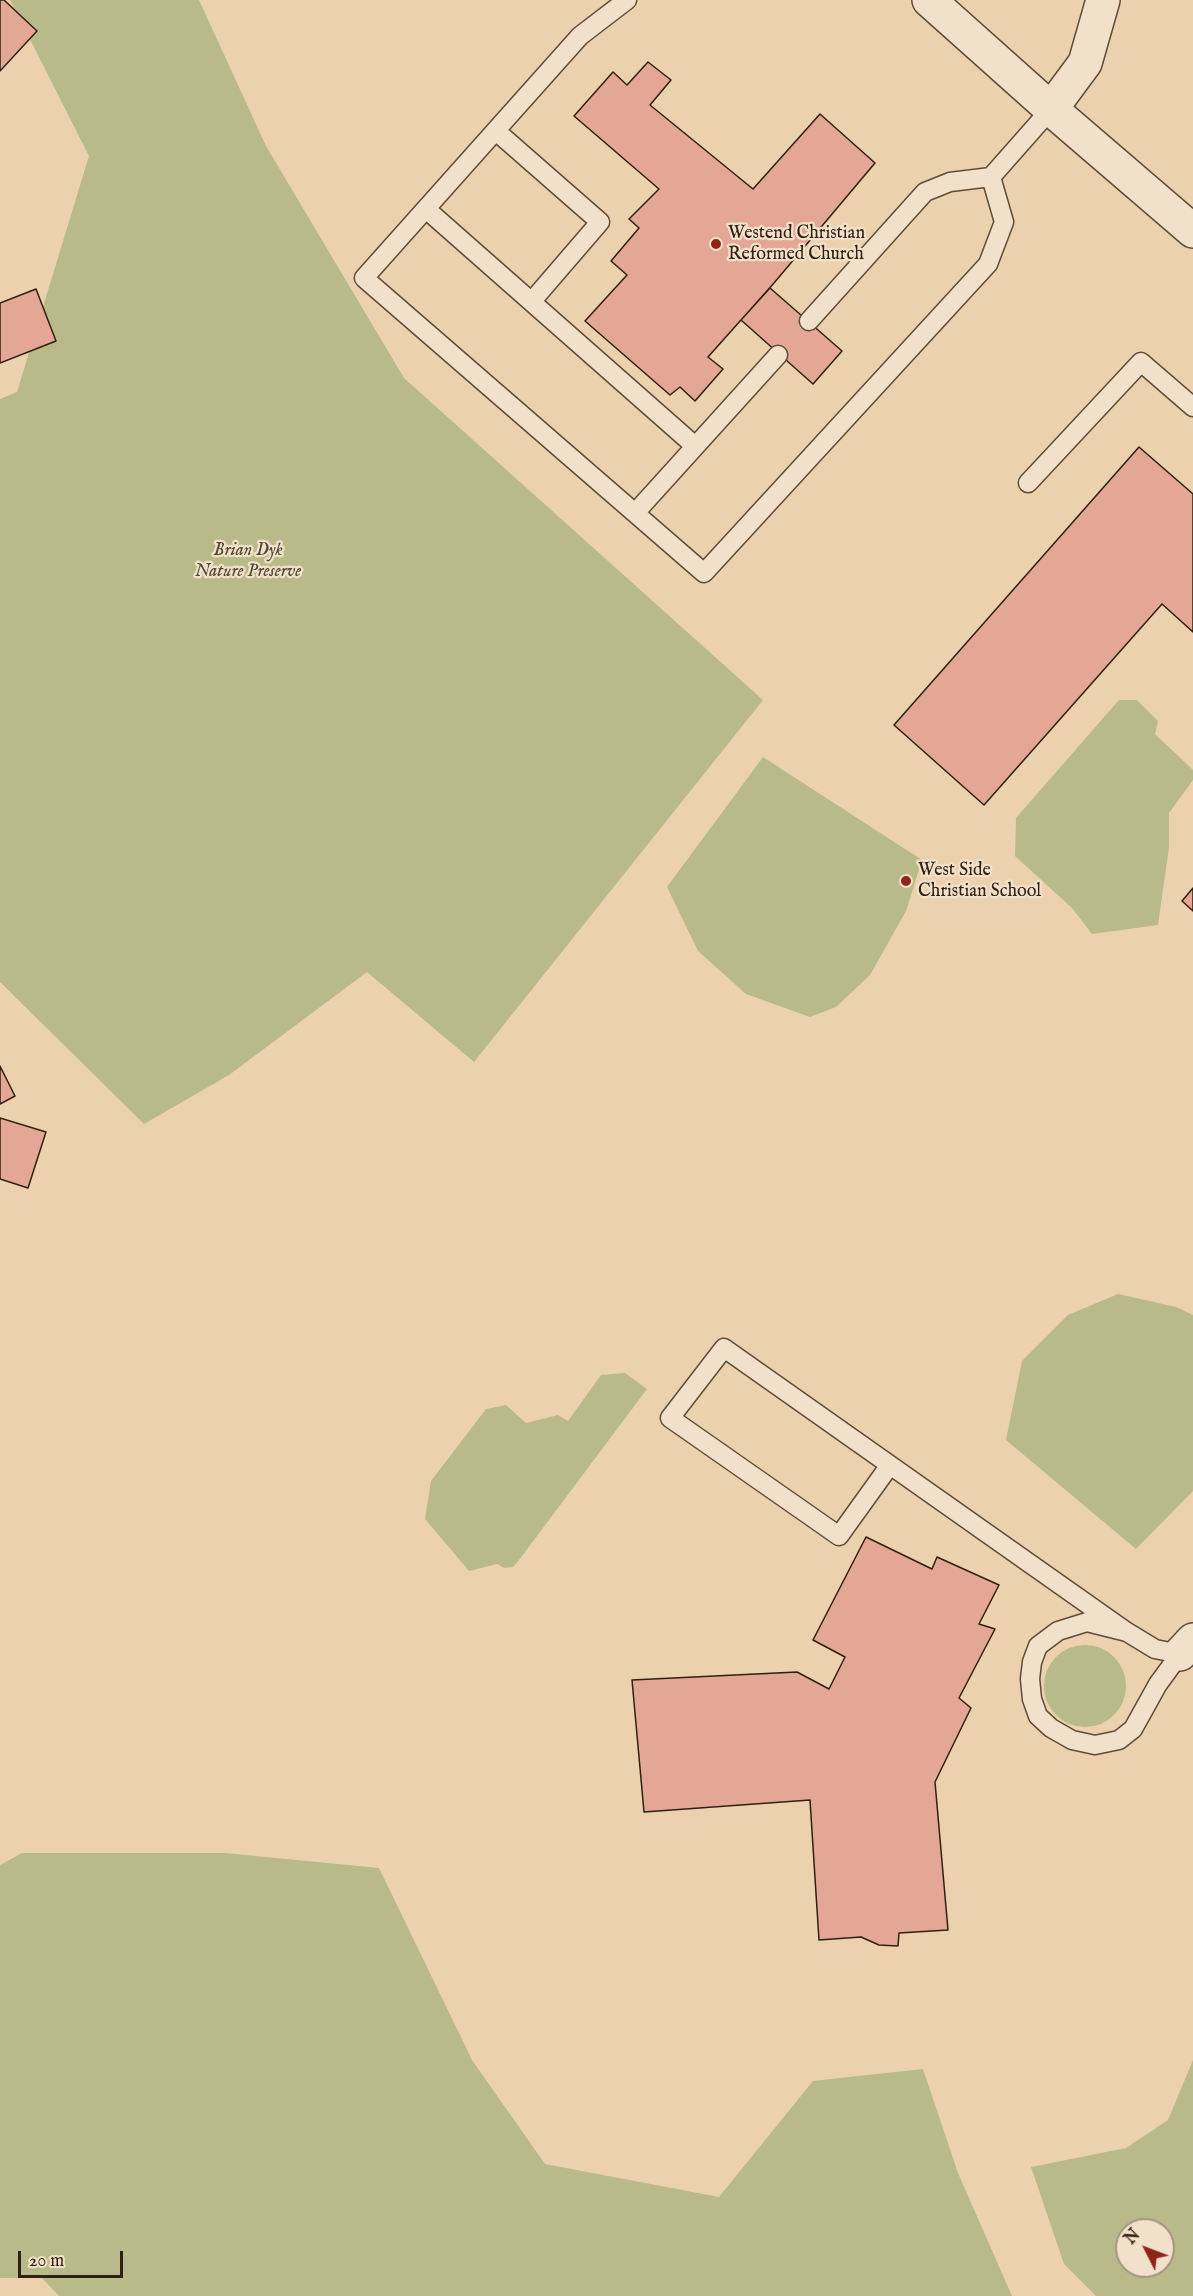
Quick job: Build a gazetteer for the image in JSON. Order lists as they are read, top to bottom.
{
  "parks": ["Brian Dyk Nature Preserve"],
  "places": ["Westend Christian Reformed Church", "West Side Christian School"],
  "scale_bar": "20 m",
  "north": "top left"
}
